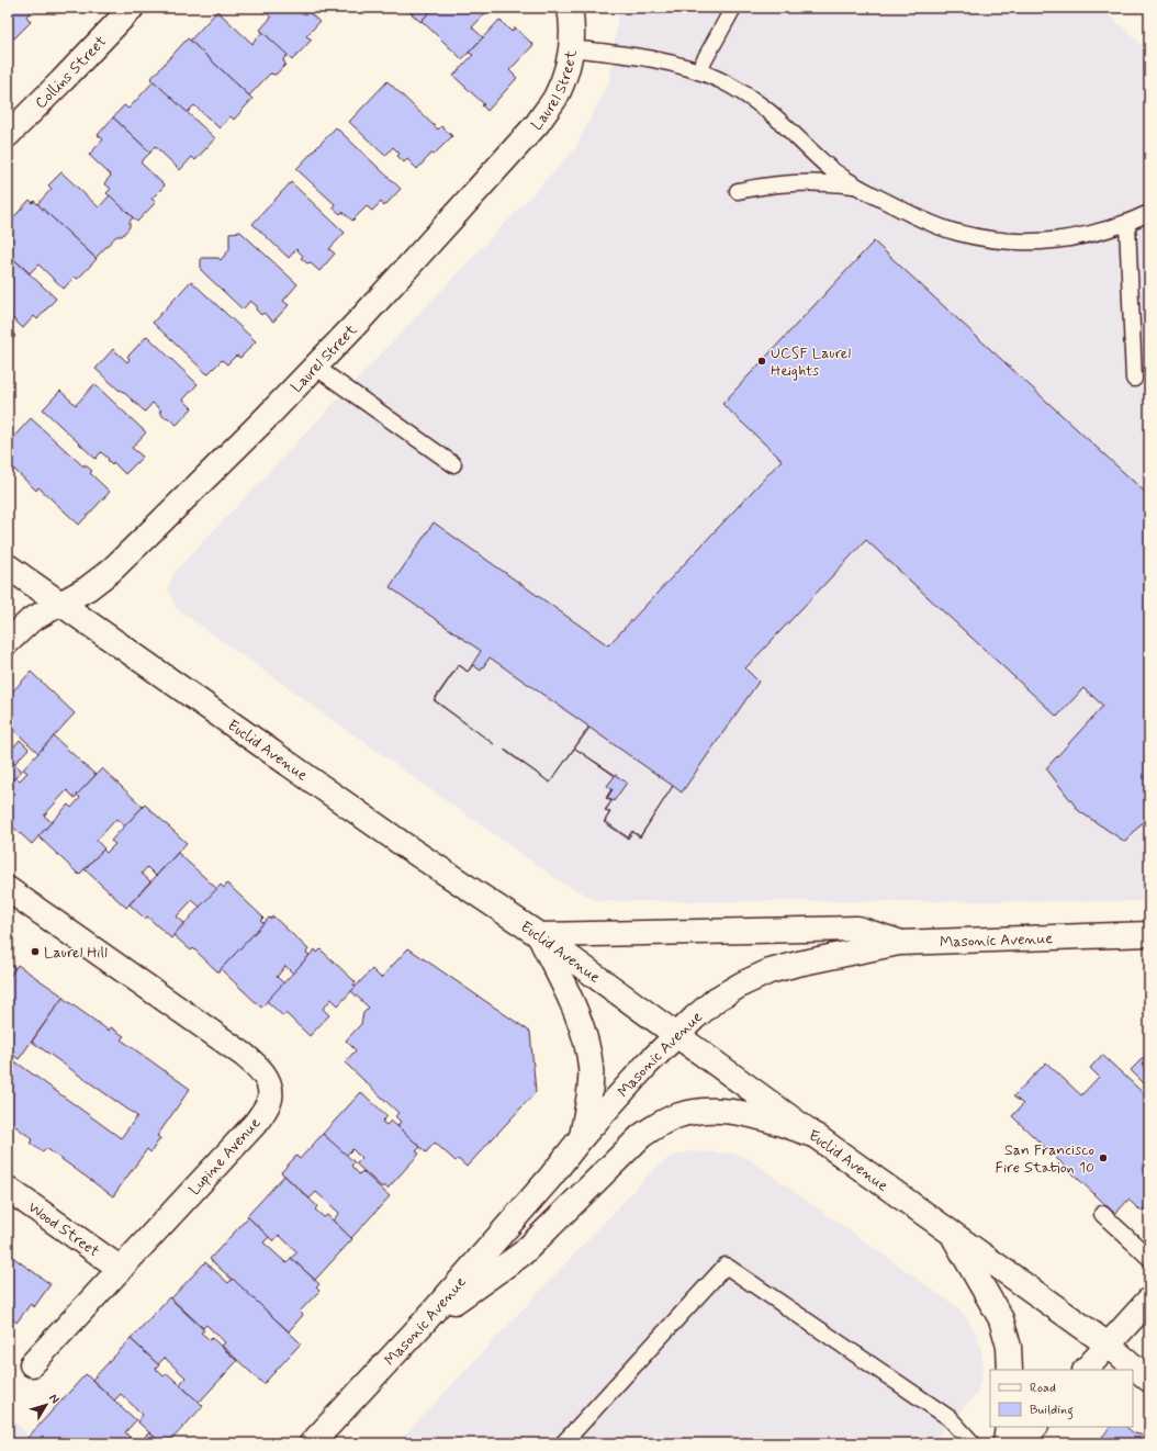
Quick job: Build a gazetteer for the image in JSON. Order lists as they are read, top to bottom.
{
  "streets": {
    "street": [
      "Collins Street",
      "Laurel Street",
      "Euclid Avenue",
      "Masonic Avenue",
      "Lupine Avenue",
      "Wood Street"
    ]
  },
  "crossings": [
    ["Laurel Street", "Euclid Avenue"],
    ["Euclid Avenue", "Masonic Avenue"],
    ["Lupine Avenue", "Wood Street"]
  ],
  "places": ["UCSF Laurel Heights", "Laurel Hill", "San Francisco Fire Station 10"],
  "legend": ["Road", "Building"],
  "north": "top right"
}
